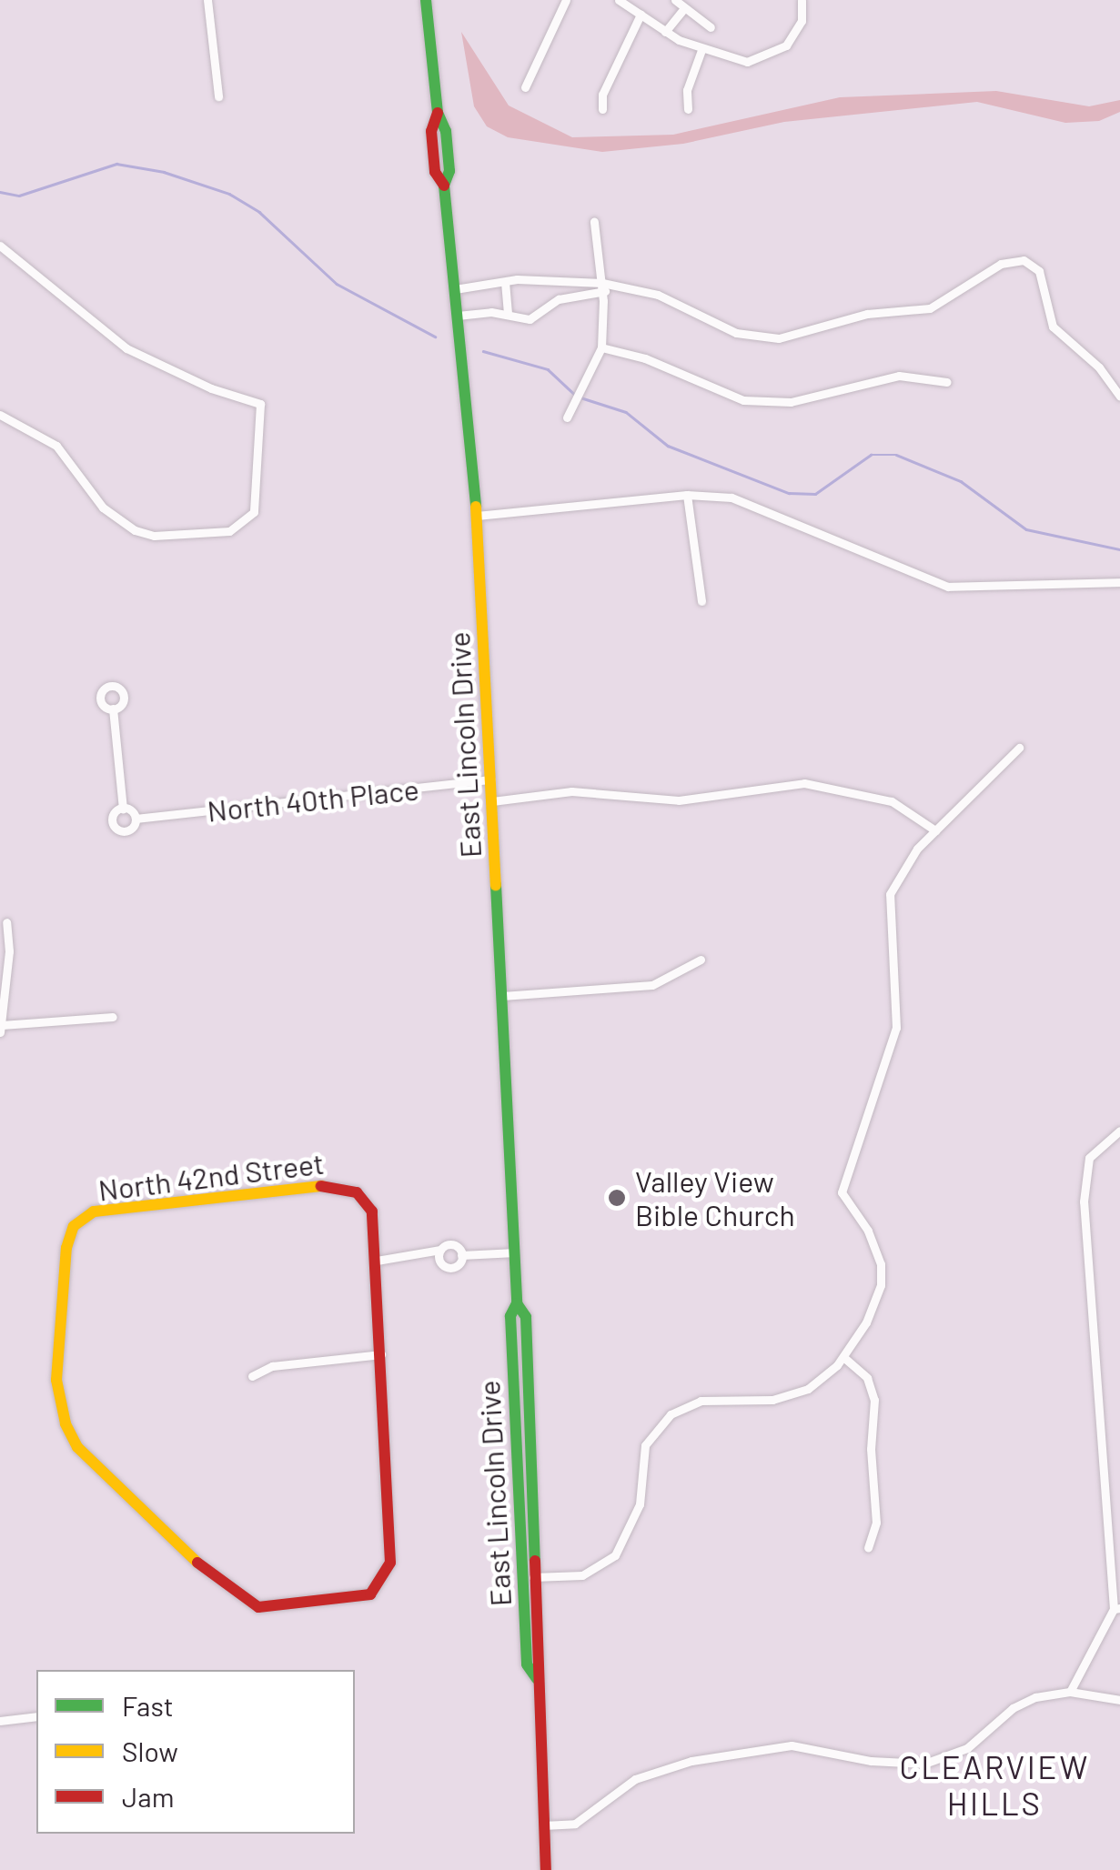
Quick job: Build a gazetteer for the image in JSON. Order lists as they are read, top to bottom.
{
  "streets": {
    "main road": ["East Lincoln Drive", "North 42nd Street"],
    "street": ["North 40th Place"]
  },
  "crossings": [
    ["East Lincoln Drive", "North 40th Place"]
  ],
  "districts": ["CLEARVIEW HILLS"],
  "places": ["Valley View Bible Church"],
  "legend": ["Fast", "Slow", "Jam"]
}
